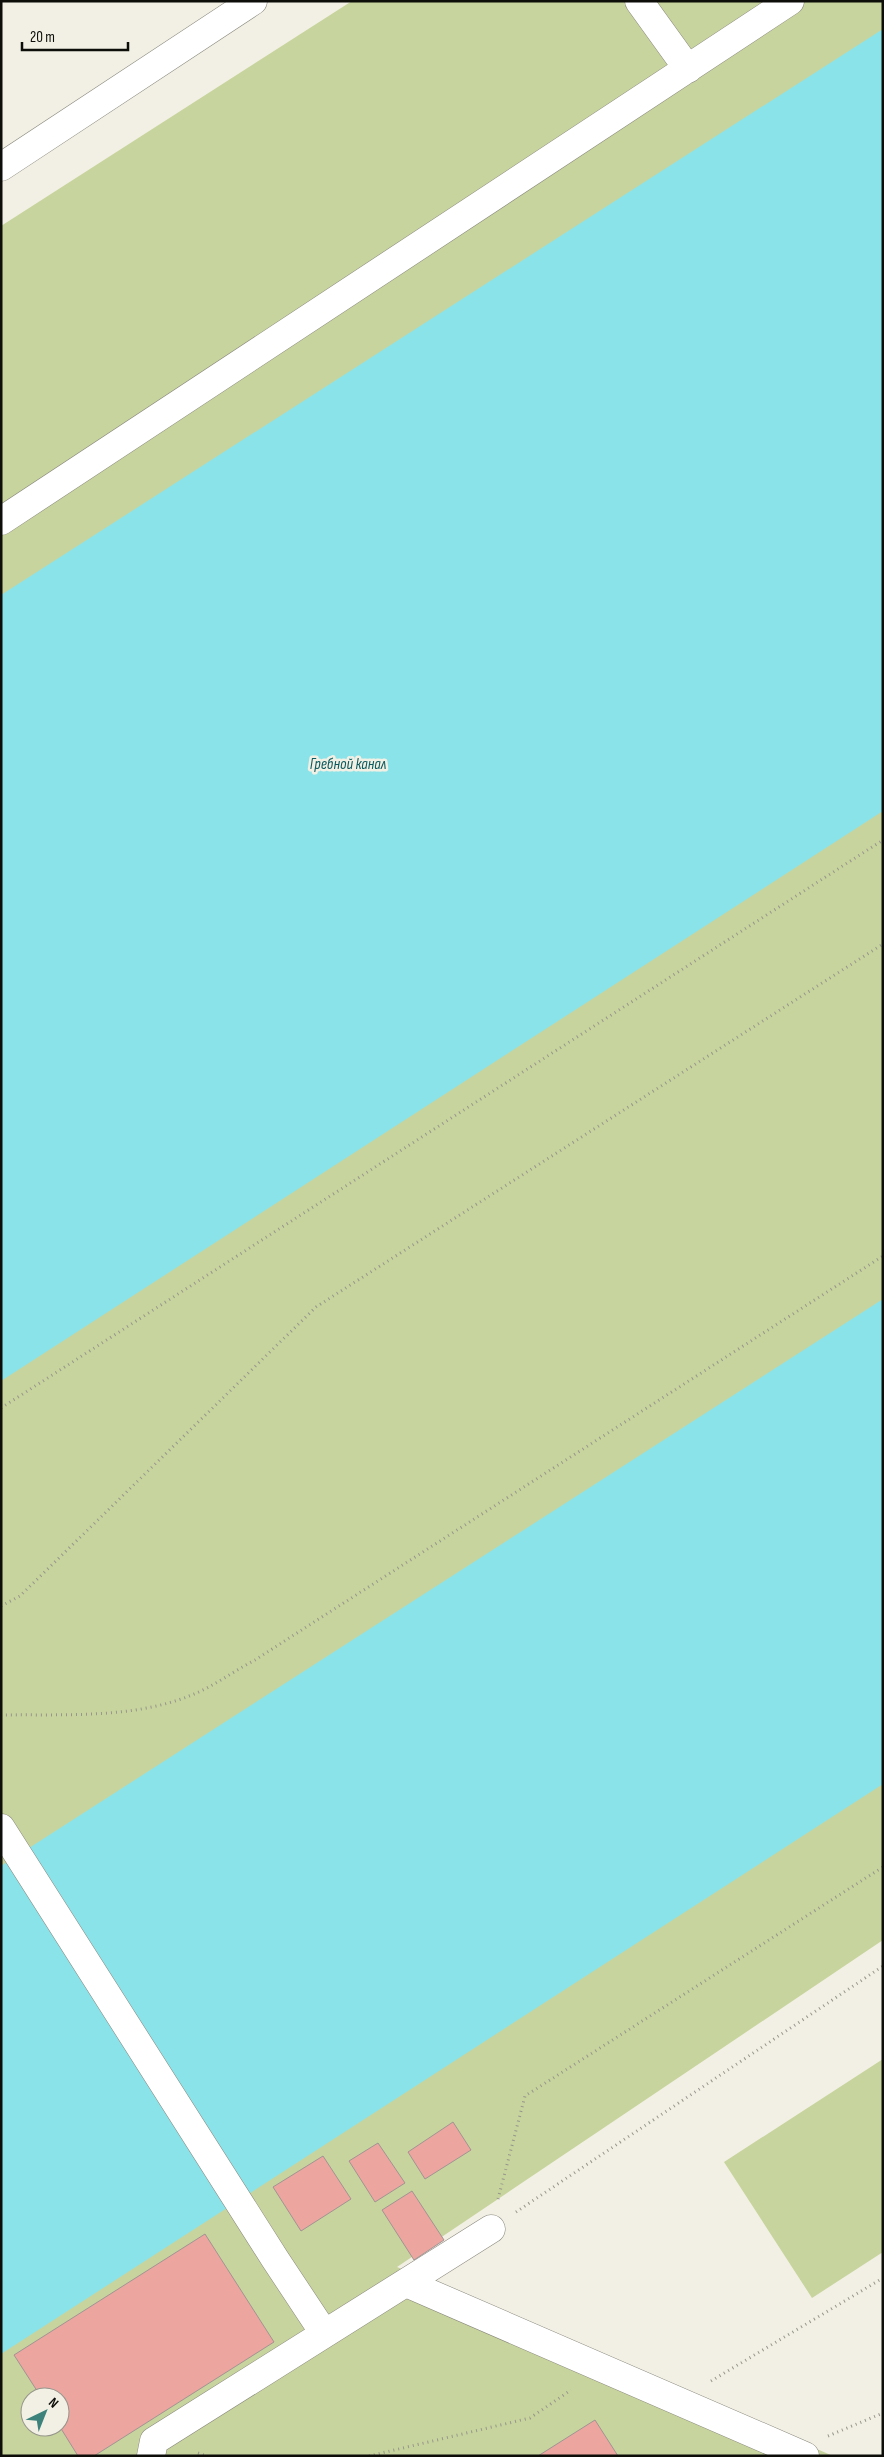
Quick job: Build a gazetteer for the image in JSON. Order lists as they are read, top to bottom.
{
  "water": ["Гребной канал"],
  "scale_bar": "20 m",
  "north": "top right"
}
